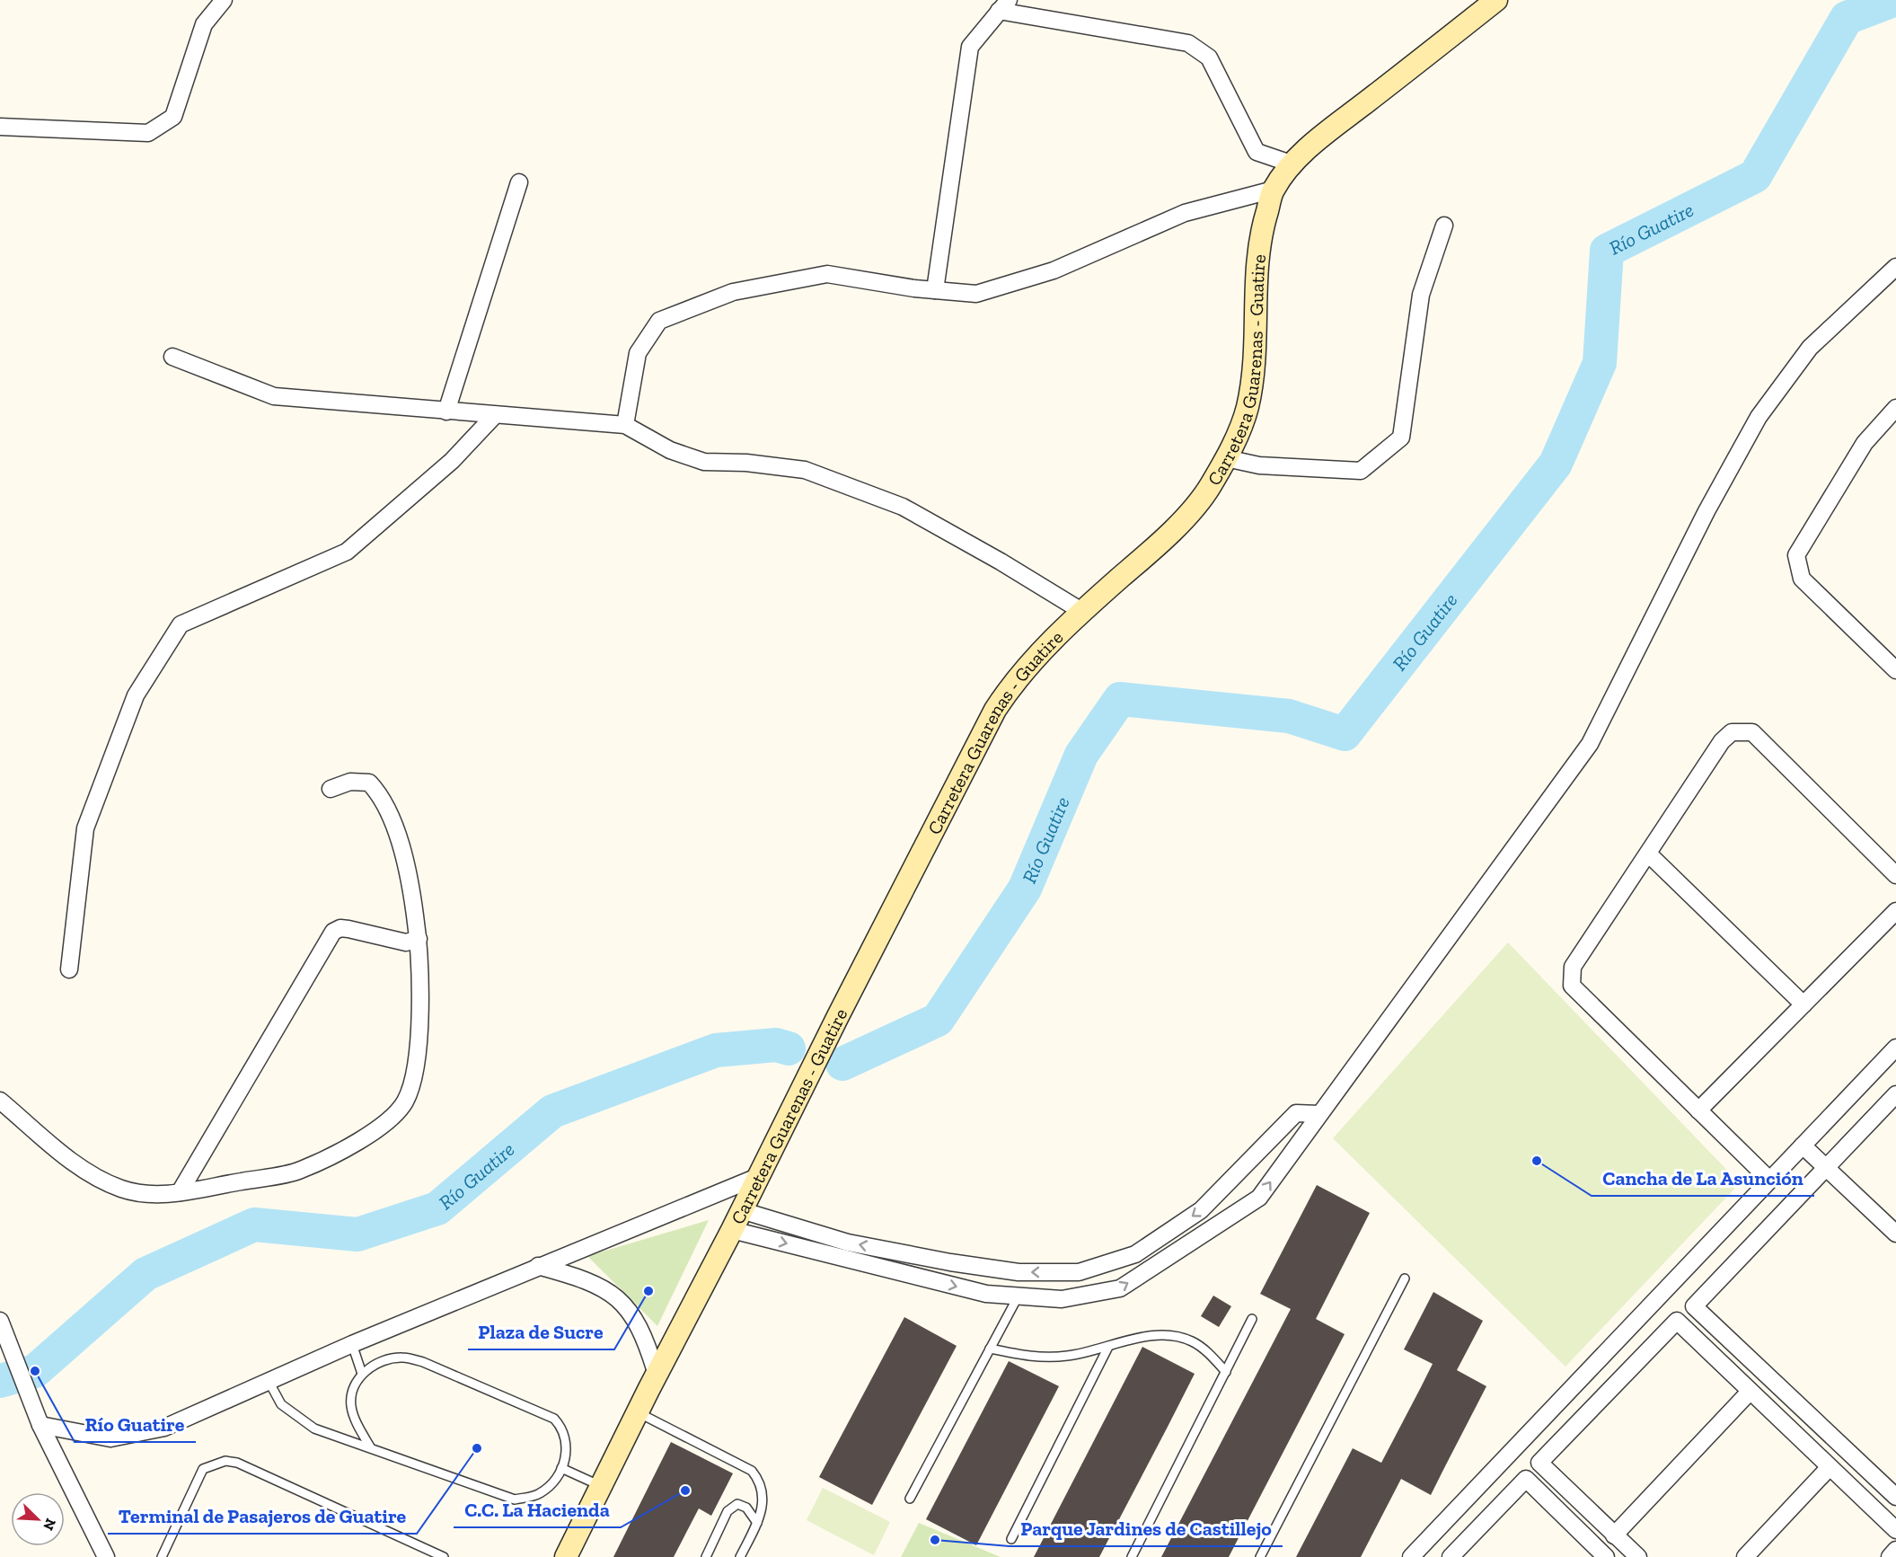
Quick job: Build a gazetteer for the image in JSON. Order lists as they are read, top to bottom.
{
  "streets": {
    "main road": ["Carretera Guarenas - Guatire"]
  },
  "water": ["Río Guatire"],
  "places": [
    "Cancha de La Asunción",
    "Plaza de Sucre",
    "Río Guatire",
    "Terminal de Pasajeros de Guatire",
    "C.C. La Hacienda",
    "Parque Jardines de Castillejo"
  ],
  "north": "bottom right"
}
